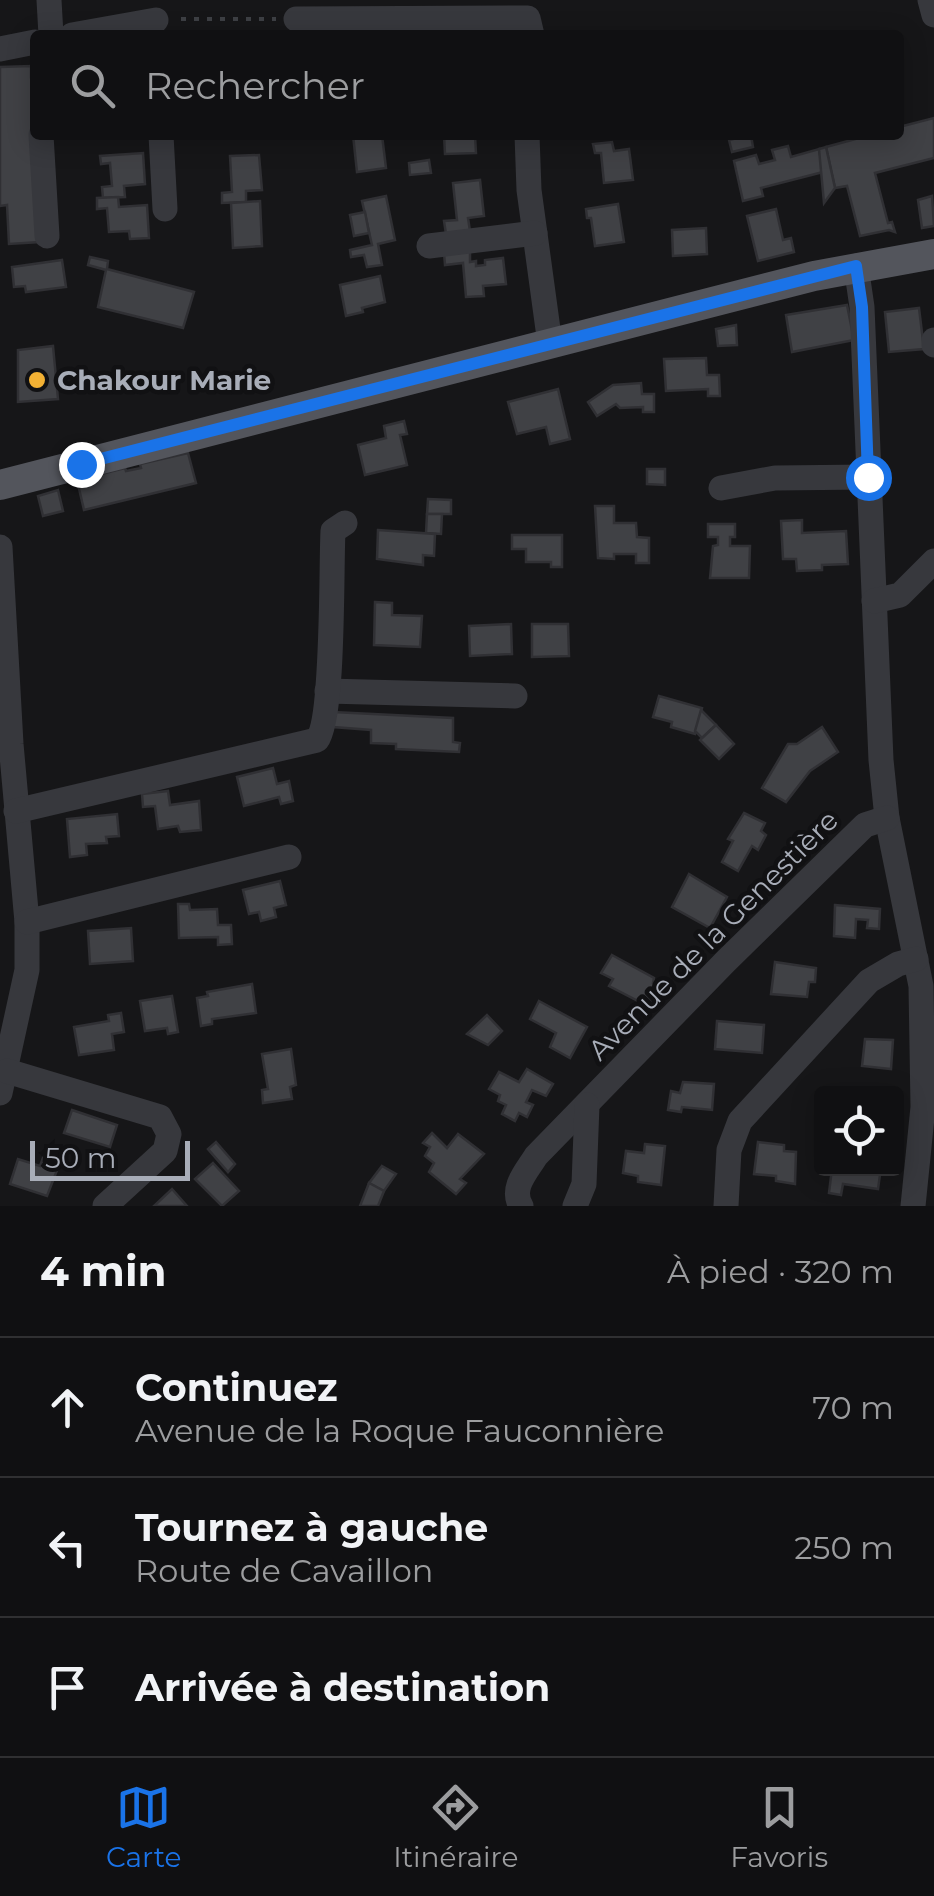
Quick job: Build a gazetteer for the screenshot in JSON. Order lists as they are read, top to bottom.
{
  "streets": {
    "street": ["Avenue de la Genestière"]
  },
  "places": ["Chakour Marie"],
  "scale_bar": "50 m",
  "page": {
    "search": "Rechercher",
    "scale": "50 m",
    "heading": ["4 min", "À pied · 320 m"],
    "list": [
      ["Continuez", "Avenue de la Roque Fauconnière", "70 m"],
      ["Tournez à gauche", "Route de Cavaillon", "250 m"],
      "Arrivée à destination"
    ],
    "nav": ["Carte", "Itinéraire", "Favoris"]
  }
}
